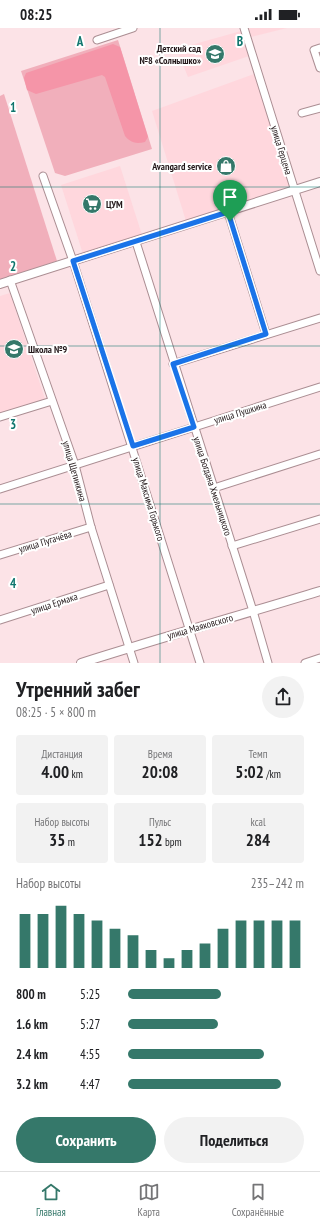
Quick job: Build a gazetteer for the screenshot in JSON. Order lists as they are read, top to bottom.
{
  "streets": {
    "street": [
      "улица Герцена",
      "улица Пушкина",
      "улица Щетинкина",
      "улица Богдана Хмельницкого",
      "улица Максима Горького",
      "улица Пугачёва",
      "улица Ермака",
      "улица Маяковского"
    ]
  },
  "crossings": [
    ["улица Пушкина", "улица Щетинкина"],
    ["улица Пушкина", "улица Богдана Хмельницкого"],
    ["улица Пушкина", "улица Максима Горького"],
    ["улица Щетинкина", "улица Пугачёва"],
    ["улица Щетинкина", "улица Ермака"],
    ["улица Щетинкина", "улица Маяковского"],
    ["улица Богдана Хмельницкого", "улица Маяковского"],
    ["улица Максима Горького", "улица Маяковского"]
  ],
  "places": {
    "school or university": ["Детский сад №8 «Солнышко»", "Школа №9"],
    "shop": ["Avangard service"],
    "supermarket": ["ЦУМ"]
  },
  "page": {
    "status": "08:25",
    "heading": ["Утренний забег", "08:25 · 5 × 800 m"],
    "stats": [
      ["Дистанция", "4.00 km"],
      ["Время", "20:08"],
      ["Темп", "5:02 /km"],
      ["Набор высоты", "35 m"],
      ["Пульс", "152 bpm"],
      ["kcal", "284"]
    ],
    "chart": ["Набор высоты", "235–242 m"],
    "list": [
      {
        "name": "800 m",
        "note": "5:25"
      },
      {
        "name": "1.6 km",
        "note": "5:27"
      },
      {
        "name": "2.4 km",
        "note": "4:55"
      },
      {
        "name": "3.2 km",
        "note": "4:47"
      }
    ],
    "buttons": ["Сохранить", "Поделиться"],
    "tabs": ["Главная", "Карта", "Сохранённые"]
  },
  "grid": {
    "columns": ["A", "B"],
    "rows": [
      "1",
      "2",
      "3",
      "4"
    ]
  }
}
